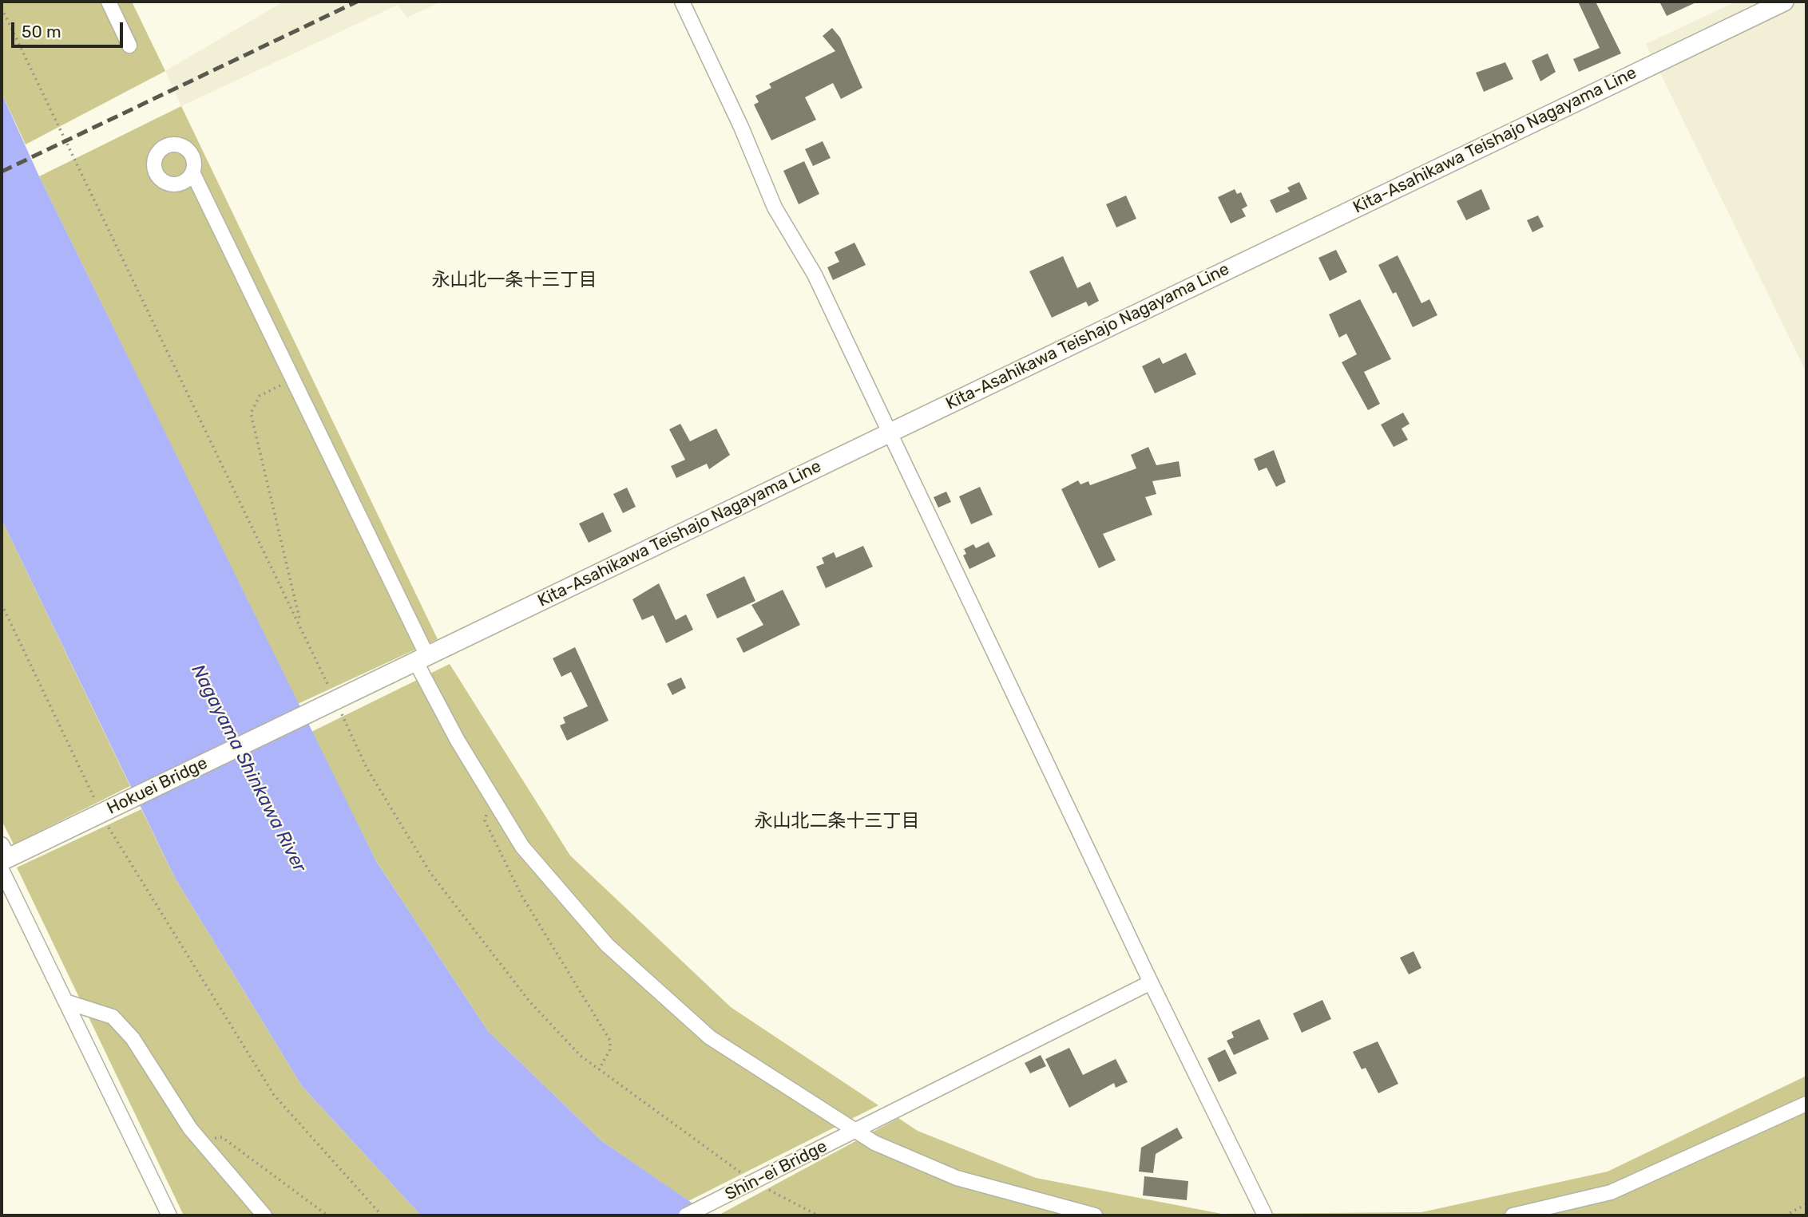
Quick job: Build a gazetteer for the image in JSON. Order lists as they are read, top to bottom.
{
  "streets": {
    "main road": ["Kita-Asahikawa Teishajo Nagayama Line", "Hokuei Bridge"],
    "street": ["Shin-ei Bridge"]
  },
  "crossings": [
    ["Kita-Asahikawa Teishajo Nagayama Line", "Hokuei Bridge"]
  ],
  "districts": ["永山北一条十三丁目", "永山北二条十三丁目"],
  "water": ["Nagayama Shinkawa River"],
  "scale_bar": "50 m"
}
